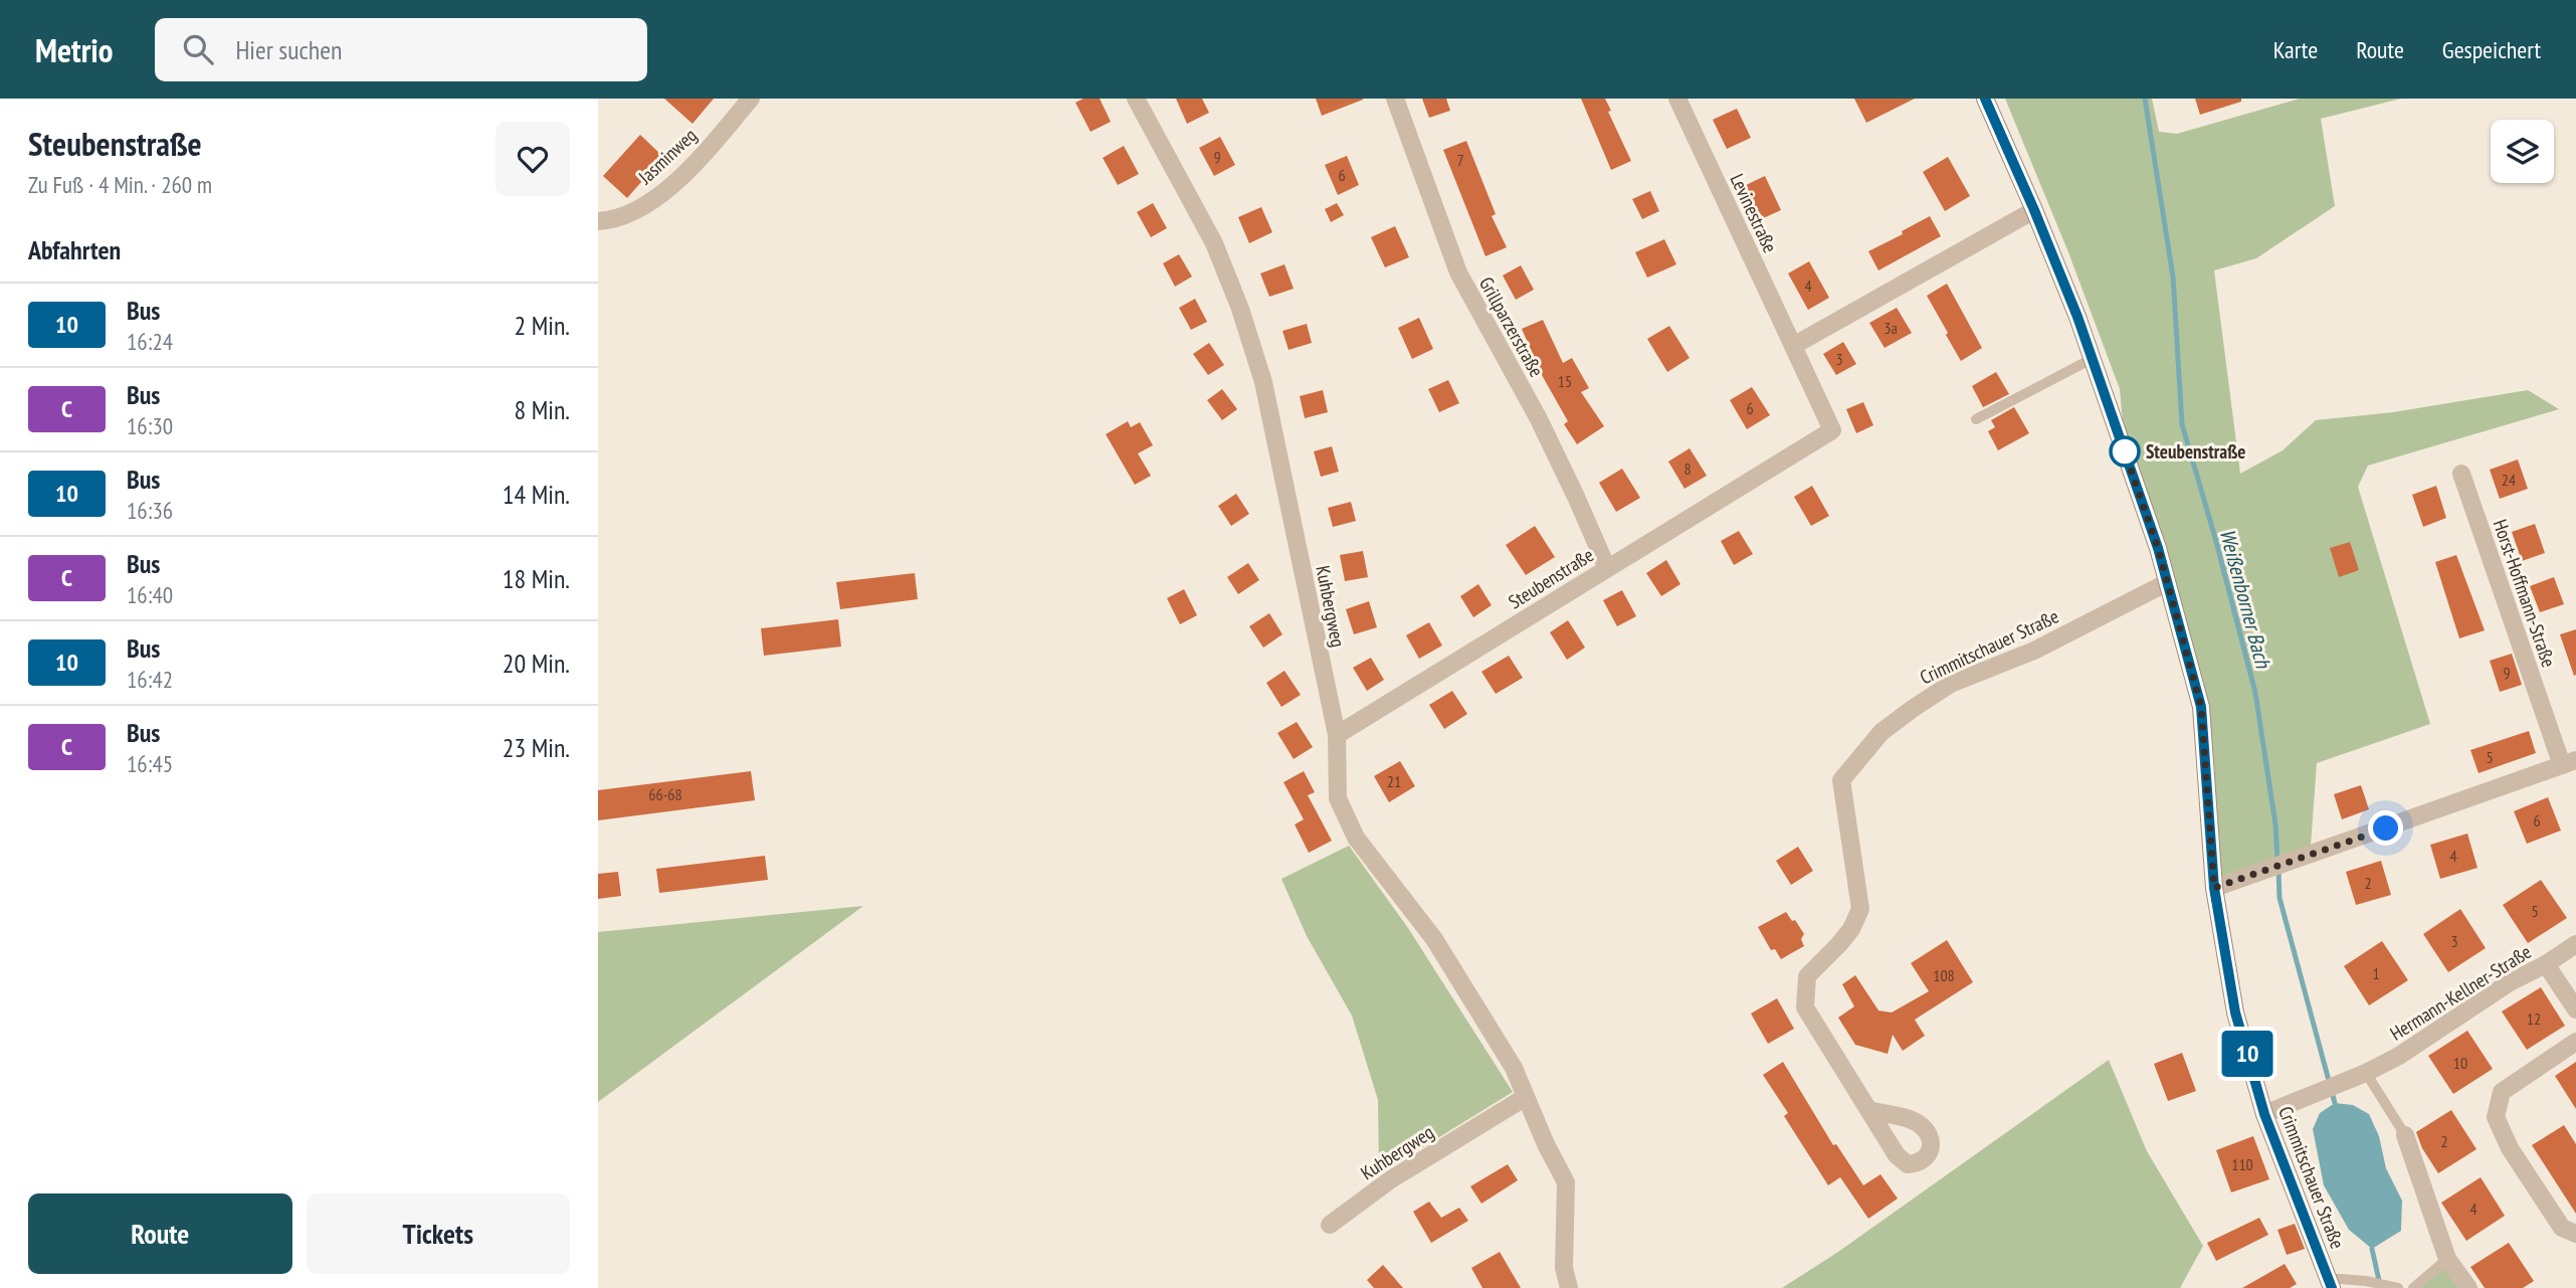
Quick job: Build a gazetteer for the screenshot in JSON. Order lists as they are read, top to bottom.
{
  "streets": {
    "main road": ["Crimmitschauer Straße"],
    "street": [
      "Jasminweg",
      "Levinestraße",
      "Grillparzerstraße",
      "Steubenstraße",
      "Horst-Hoffmann-Straße",
      "Kuhbergweg",
      "Hermann-Kellner-Straße"
    ]
  },
  "crossings": [
    ["Levinestraße", "Steubenstraße"],
    ["Grillparzerstraße", "Steubenstraße"],
    ["Steubenstraße", "Kuhbergweg"],
    ["Horst-Hoffmann-Straße", "Crimmitschauer Straße"],
    ["Crimmitschauer Straße", "Hermann-Kellner-Straße"]
  ],
  "water": ["Weißenborner Bach"],
  "places": ["Steubenstraße"],
  "lines": ["bus line 10"],
  "house_numbers": [
    "9",
    "7",
    "6",
    "4",
    "3a",
    "3",
    "15",
    "6",
    "8",
    "24",
    "9",
    "5",
    "21",
    "66-68",
    "6",
    "4",
    "2",
    "5",
    "3",
    "1",
    "108",
    "12",
    "10",
    "2",
    "110",
    "4"
  ],
  "page": {
    "header": "Metrio",
    "search": "Hier suchen",
    "nav": ["Karte", "Route", "Gespeichert"],
    "heading": [
      ["Steubenstraße", "Zu Fuß · 4 Min. · 260 m"],
      "Abfahrten"
    ],
    "on_map": "10",
    "list": [
      {
        "mark": "10",
        "name": "Bus",
        "note": "16:24",
        "value": "2 Min."
      },
      {
        "mark": "C",
        "name": "Bus",
        "note": "16:30",
        "value": "8 Min."
      },
      {
        "mark": "10",
        "name": "Bus",
        "note": "16:36",
        "value": "14 Min."
      },
      {
        "mark": "C",
        "name": "Bus",
        "note": "16:40",
        "value": "18 Min."
      },
      {
        "mark": "10",
        "name": "Bus",
        "note": "16:42",
        "value": "20 Min."
      },
      {
        "mark": "C",
        "name": "Bus",
        "note": "16:45",
        "value": "23 Min."
      }
    ],
    "buttons": ["Route", "Tickets"]
  }
}
